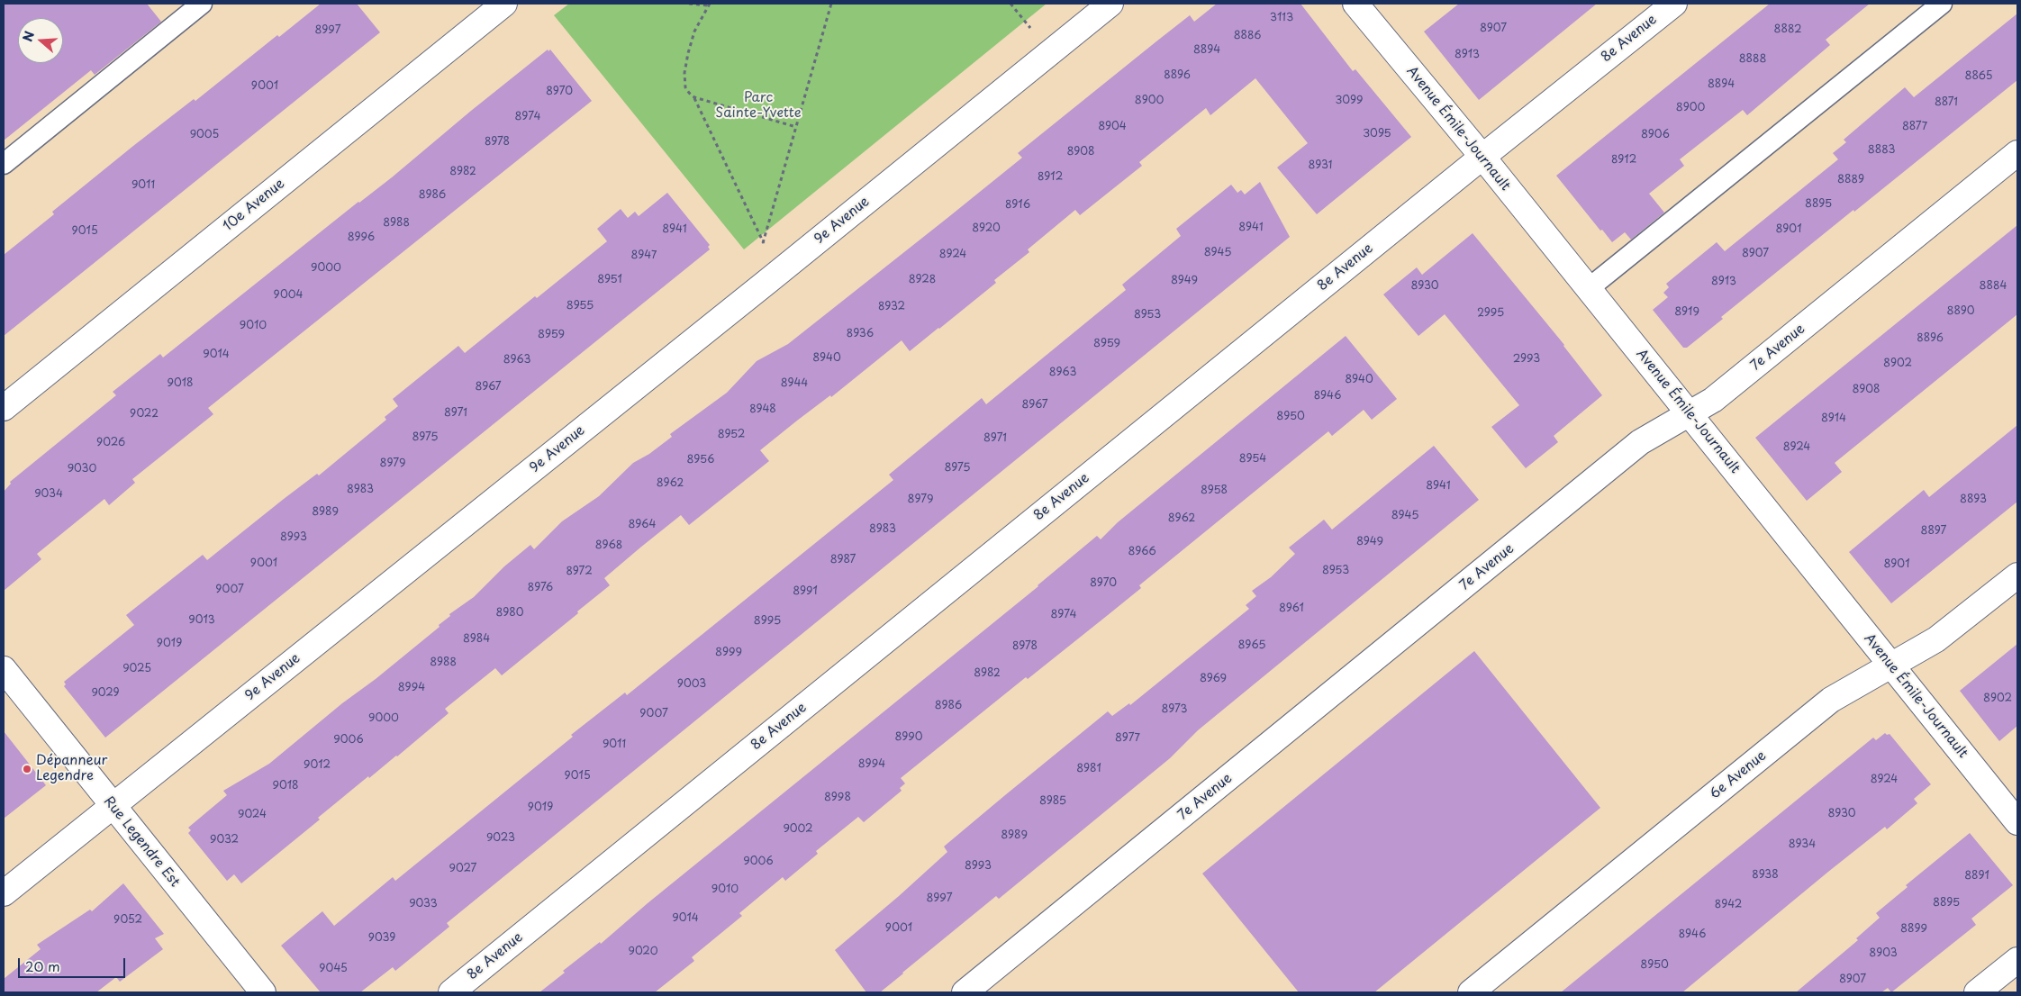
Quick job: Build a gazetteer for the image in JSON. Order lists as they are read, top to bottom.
{
  "streets": {
    "street": [
      "8e Avenue",
      "Avenue Émile-Journault",
      "10e Avenue",
      "9e Avenue",
      "7e Avenue",
      "6e Avenue",
      "Rue Legendre Est"
    ]
  },
  "crossings": [
    ["8e Avenue", "Avenue Émile-Journault"],
    ["Avenue Émile-Journault", "7e Avenue"],
    ["Avenue Émile-Journault", "6e Avenue"],
    ["9e Avenue", "Rue Legendre Est"]
  ],
  "parks": ["Parc Sainte-Yvette"],
  "places": ["Dépanneur Legendre"],
  "house_numbers": [
    "3113",
    "8907",
    "8882",
    "8997",
    "8886",
    "8894",
    "8913",
    "8888",
    "8896",
    "8865",
    "8894",
    "9001",
    "8970",
    "8900",
    "3099",
    "8871",
    "8900",
    "8974",
    "8904",
    "8877",
    "3095",
    "9005",
    "8906",
    "8978",
    "8883",
    "8908",
    "8912",
    "8931",
    "8982",
    "8912",
    "8889",
    "9011",
    "8986",
    "8895",
    "8916",
    "8988",
    "8941",
    "8920",
    "8941",
    "8901",
    "9015",
    "8996",
    "8945",
    "8907",
    "8924",
    "8947",
    "9000",
    "8951",
    "8928",
    "8949",
    "8913",
    "8930",
    "8884",
    "9004",
    "8955",
    "8932",
    "8890",
    "8919",
    "2995",
    "8953",
    "9010",
    "8936",
    "8959",
    "8896",
    "8959",
    "9014",
    "8940",
    "2993",
    "8963",
    "8902",
    "8963",
    "8940",
    "9018",
    "8944",
    "8967",
    "8908",
    "8946",
    "8967",
    "8948",
    "8971",
    "9022",
    "8950",
    "8914",
    "8952",
    "8975",
    "8971",
    "9026",
    "8924",
    "8954",
    "8956",
    "8979",
    "8975",
    "9030",
    "8962",
    "8941",
    "8983",
    "8958",
    "9034",
    "8979",
    "8893",
    "8989",
    "8945",
    "8962",
    "8964",
    "8983",
    "8897",
    "8993",
    "8949",
    "8968",
    "8966",
    "8987",
    "9001",
    "8901",
    "8953",
    "8972",
    "8970",
    "8976",
    "9007",
    "8991",
    "8961",
    "8980",
    "8974",
    "9013",
    "8995",
    "8984",
    "9019",
    "8965",
    "8978",
    "8999",
    "8988",
    "9025",
    "8982",
    "8969",
    "9003",
    "8994",
    "9029",
    "8902",
    "8986",
    "8973",
    "9007",
    "9000",
    "8990",
    "8977",
    "9006",
    "9011",
    "8994",
    "9012",
    "8981",
    "9015",
    "8924",
    "9018",
    "8998",
    "8985",
    "9019",
    "8930",
    "9024",
    "9002",
    "8989",
    "9023",
    "9032",
    "8934",
    "9006",
    "8993",
    "9027",
    "8938",
    "8891",
    "9010",
    "8997",
    "8895",
    "9033",
    "8942",
    "9014",
    "9052",
    "9001",
    "8899",
    "8946",
    "9039",
    "9020",
    "8903",
    "8950",
    "9045",
    "8907"
  ],
  "scale_bar": "20 m",
  "north": "left"
}
